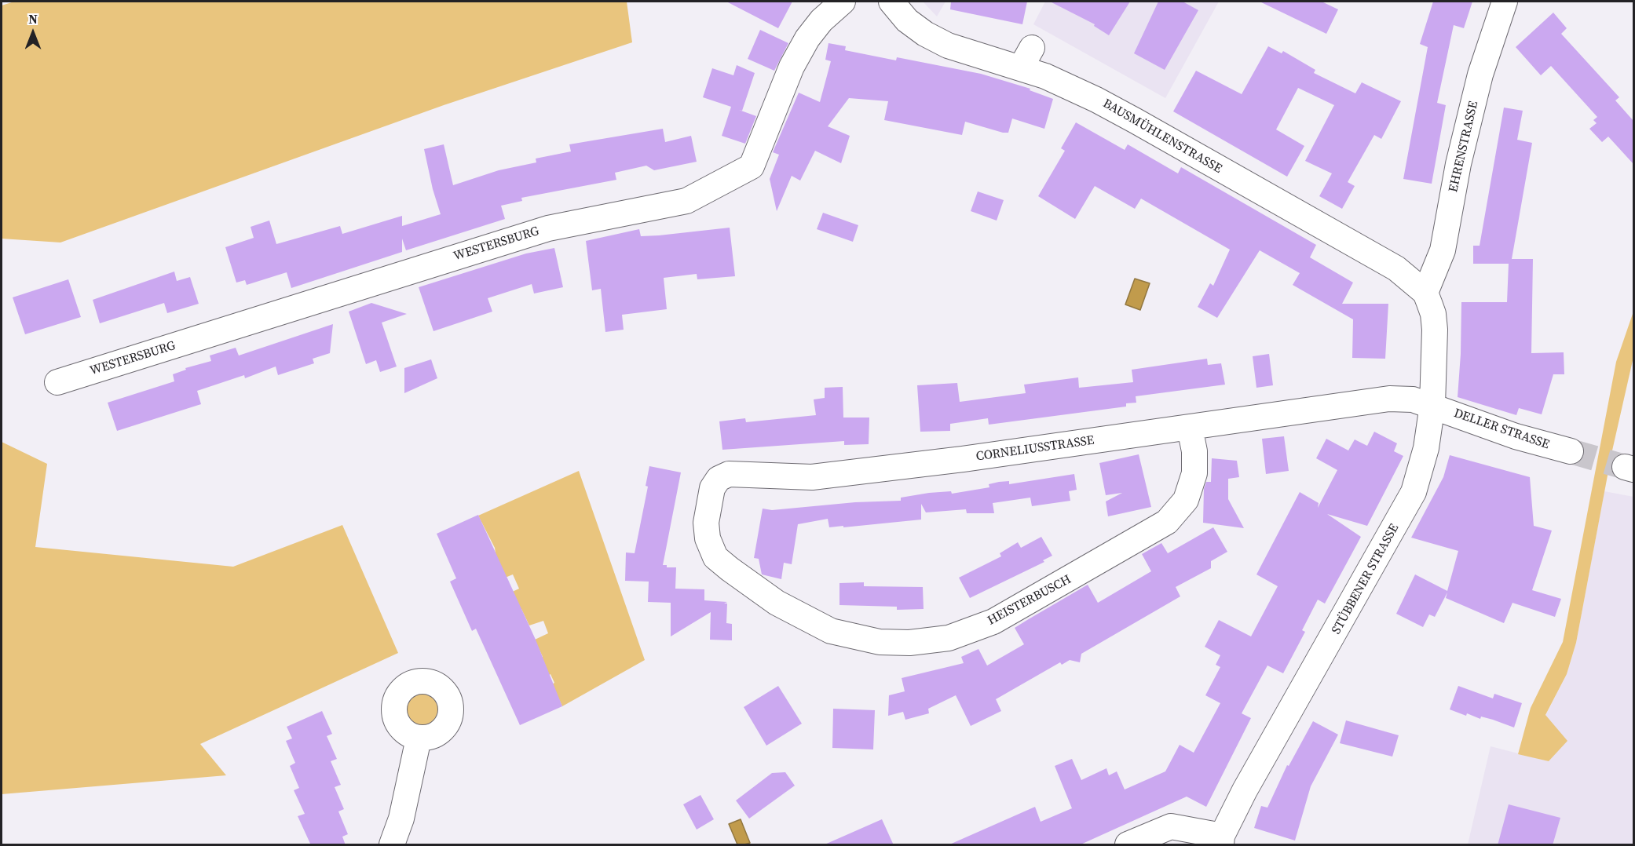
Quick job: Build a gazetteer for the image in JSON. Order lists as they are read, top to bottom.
{
  "streets": {
    "street": [
      "BAUSMÜHLENSTRASSE",
      "EHRENSTRASSE",
      "WESTERSBURG",
      "DELLER STRASSE",
      "CORNELIUSSTRASSE",
      "STÜBBENER STRASSE",
      "HEISTERBUSCH"
    ]
  },
  "crossings": [
    ["BAUSMÜHLENSTRASSE", "EHRENSTRASSE"],
    ["BAUSMÜHLENSTRASSE", "STÜBBENER STRASSE"],
    ["EHRENSTRASSE", "STÜBBENER STRASSE"],
    ["DELLER STRASSE", "CORNELIUSSTRASSE"],
    ["DELLER STRASSE", "STÜBBENER STRASSE"],
    ["CORNELIUSSTRASSE", "STÜBBENER STRASSE"],
    ["CORNELIUSSTRASSE", "HEISTERBUSCH"]
  ],
  "north": "top"
}
